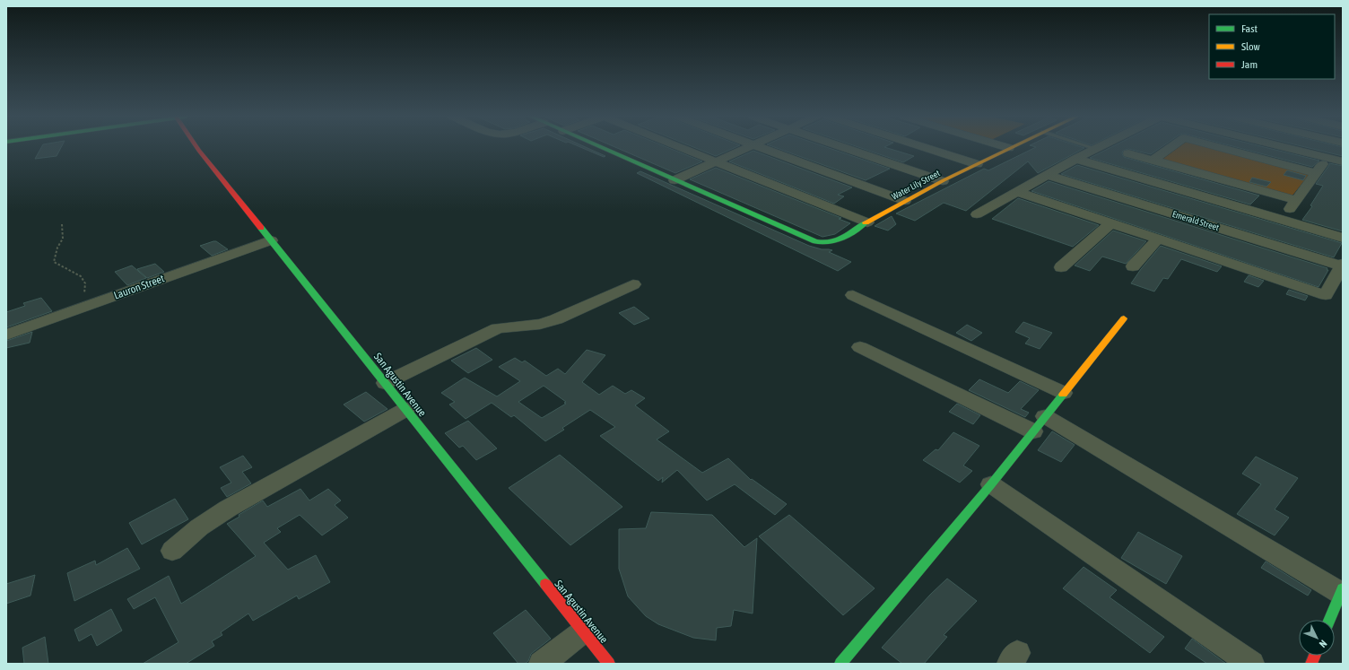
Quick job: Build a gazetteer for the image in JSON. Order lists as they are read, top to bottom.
{
  "streets": {
    "street": [
      "Water Lily Street",
      "Emerald Street",
      "Lauron Street",
      "San Agustin Avenue"
    ]
  },
  "crossings": [
    ["Lauron Street", "San Agustin Avenue"]
  ],
  "legend": ["Fast", "Slow", "Jam"],
  "north": "bottom right"
}
